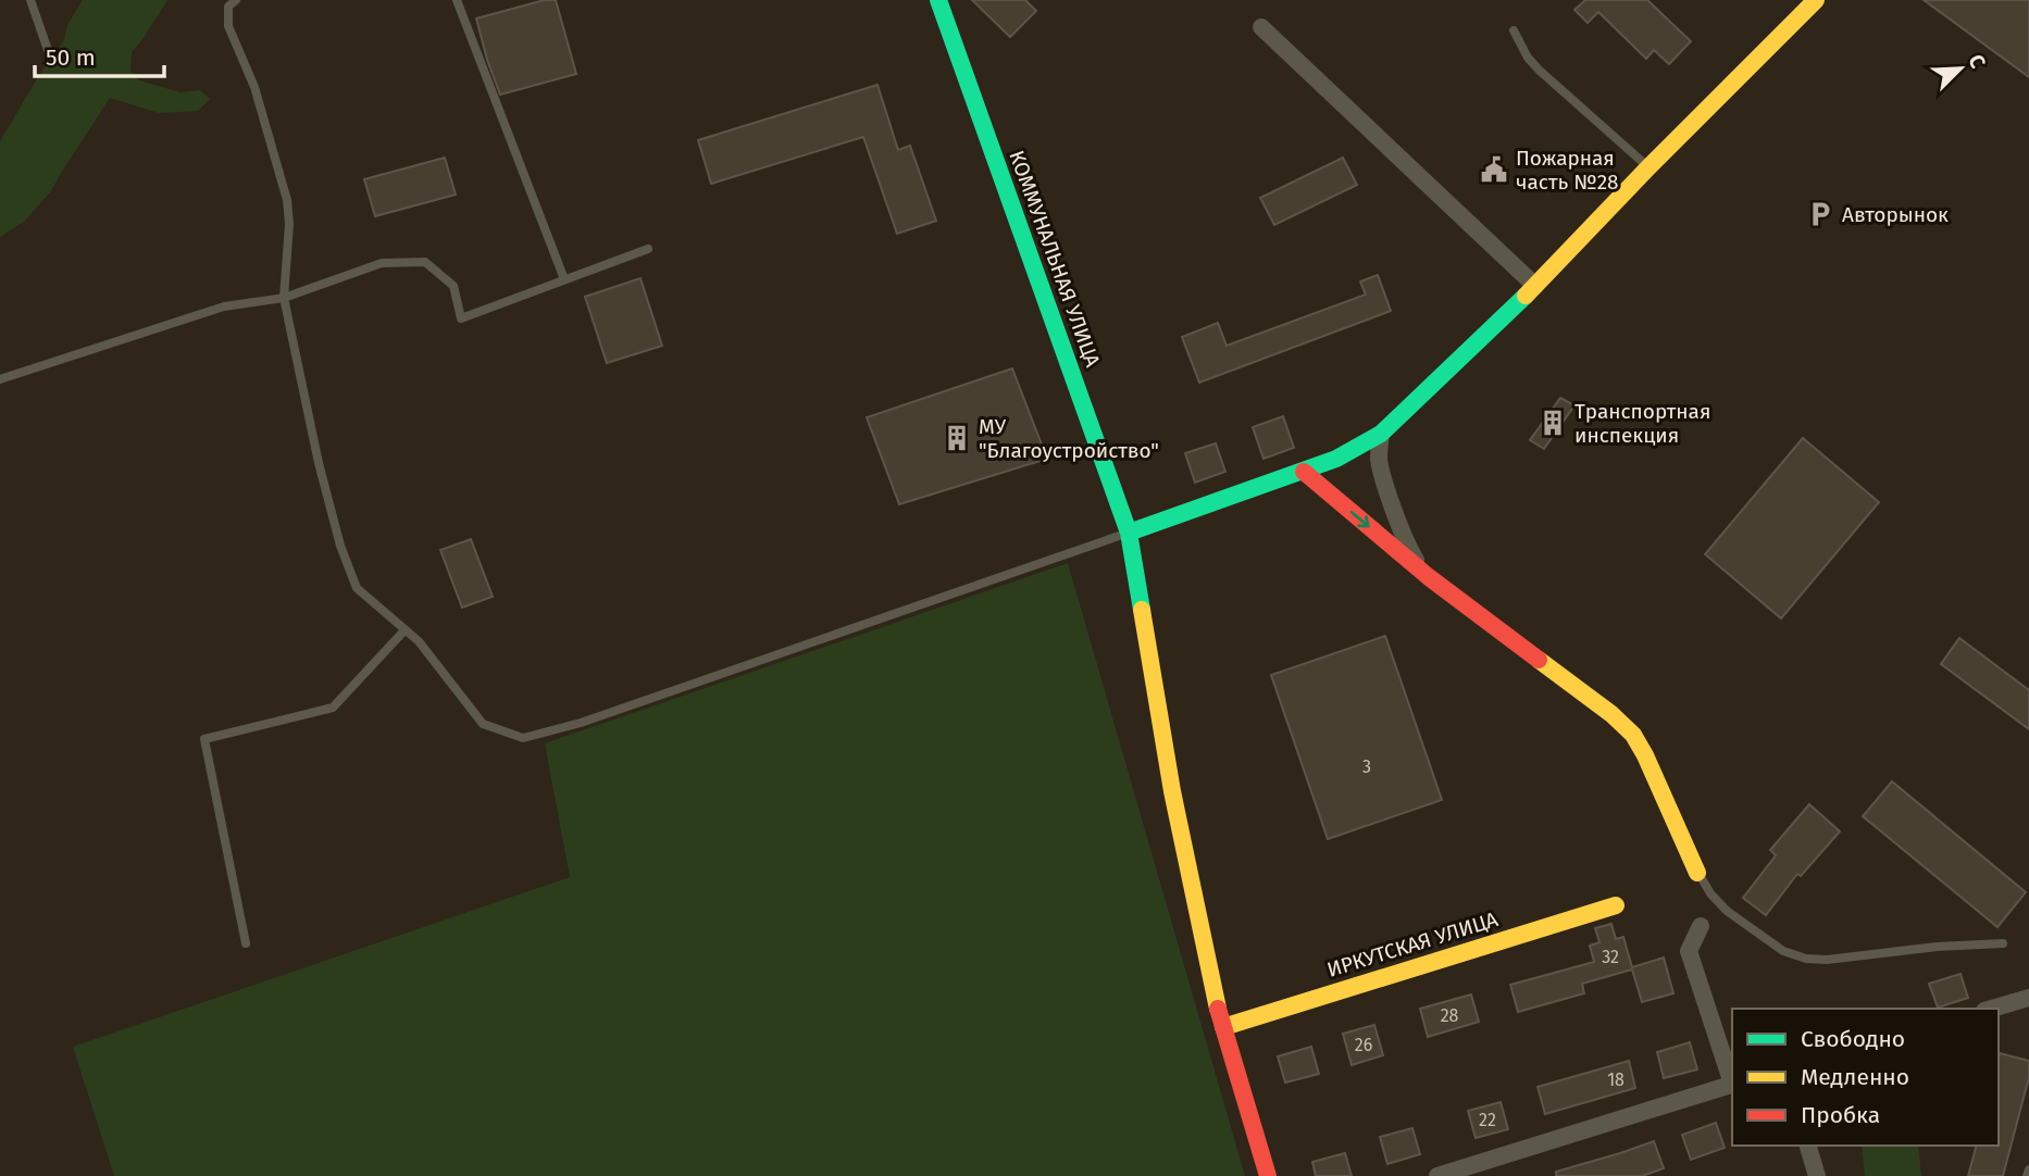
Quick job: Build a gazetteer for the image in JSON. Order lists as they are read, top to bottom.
{
  "streets": {
    "street": ["КОММУНАЛЬНАЯ УЛИЦА", "ИРКУТСКАЯ УЛИЦА"]
  },
  "crossings": [
    ["КОММУНАЛЬНАЯ УЛИЦА", "ИРКУТСКАЯ УЛИЦА"]
  ],
  "places": {
    "public building": ["Пожарная часть №28"],
    "parking": ["Авторынок"],
    "building": ["Транспортная инспекция", "МУ \"Благоустройство\""]
  },
  "house_numbers": [
    "3",
    "32",
    "28",
    "26",
    "18",
    "22"
  ],
  "legend": ["Свободно", "Медленно", "Пробка"],
  "scale_bar": "50 m",
  "north": "top right"
}
